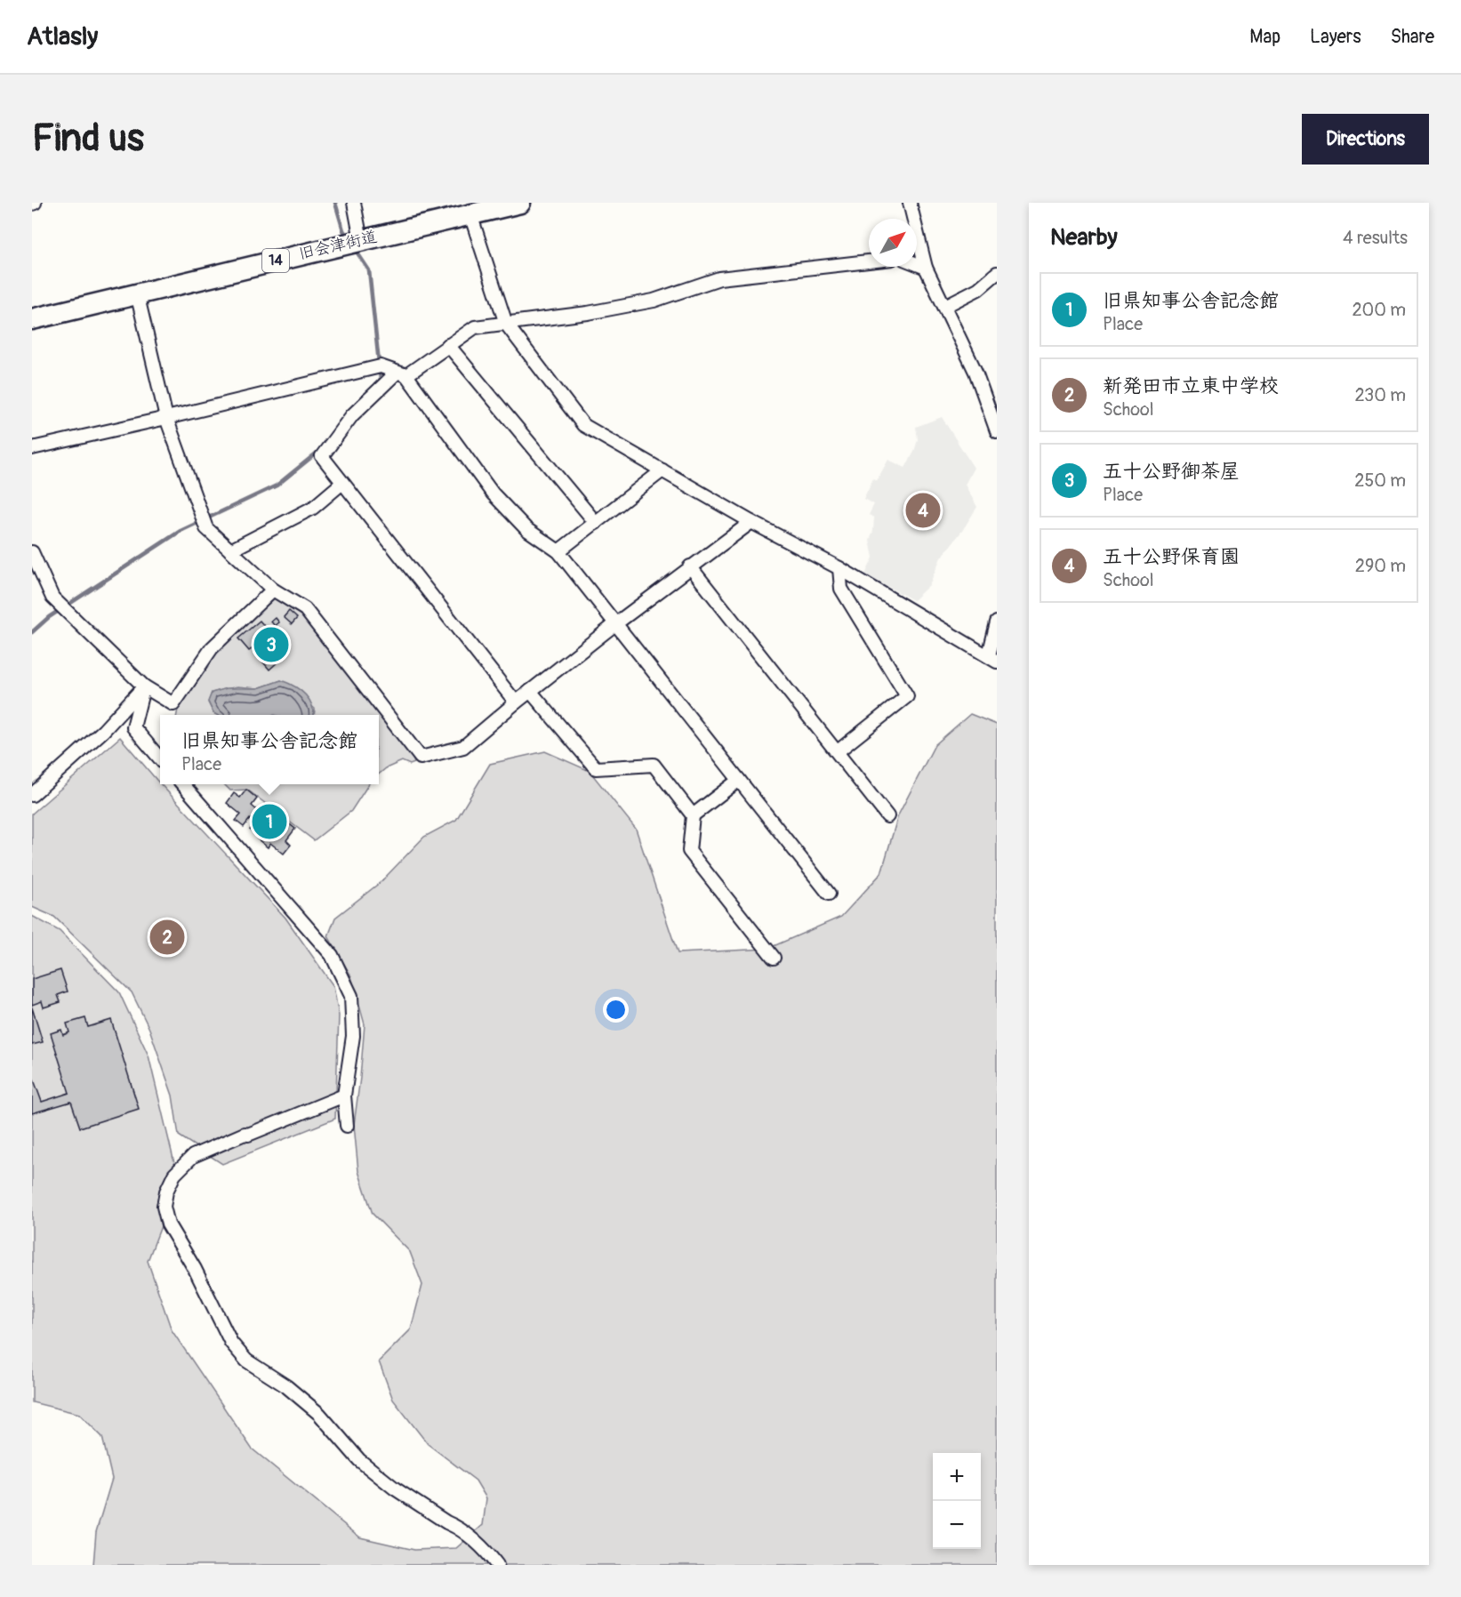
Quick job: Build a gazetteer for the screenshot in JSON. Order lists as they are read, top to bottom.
{
  "streets": {
    "main road": ["旧会津街道", "14"]
  },
  "north": "top right",
  "page": {
    "header": "Atlasly",
    "nav": ["Map", "Layers", "Share"],
    "buttons": "Directions",
    "title": "Find us",
    "heading": ["Nearby", "4 results"],
    "list": [
      {
        "mark": "1",
        "name": "旧県知事公舎記念館",
        "note": "Place",
        "value": "200 m"
      },
      {
        "mark": "2",
        "name": "新発田市立東中学校",
        "note": "School",
        "value": "230 m"
      },
      {
        "mark": "3",
        "name": "五十公野御茶屋",
        "note": "Place",
        "value": "250 m"
      },
      {
        "mark": "4",
        "name": "五十公野保育園",
        "note": "School",
        "value": "290 m"
      }
    ],
    "pins": [
      "4",
      "3",
      "1",
      "2"
    ],
    "popup": ["旧県知事公舎記念館", "Place"],
    "map_buttons": ["+", "−"]
  }
}
